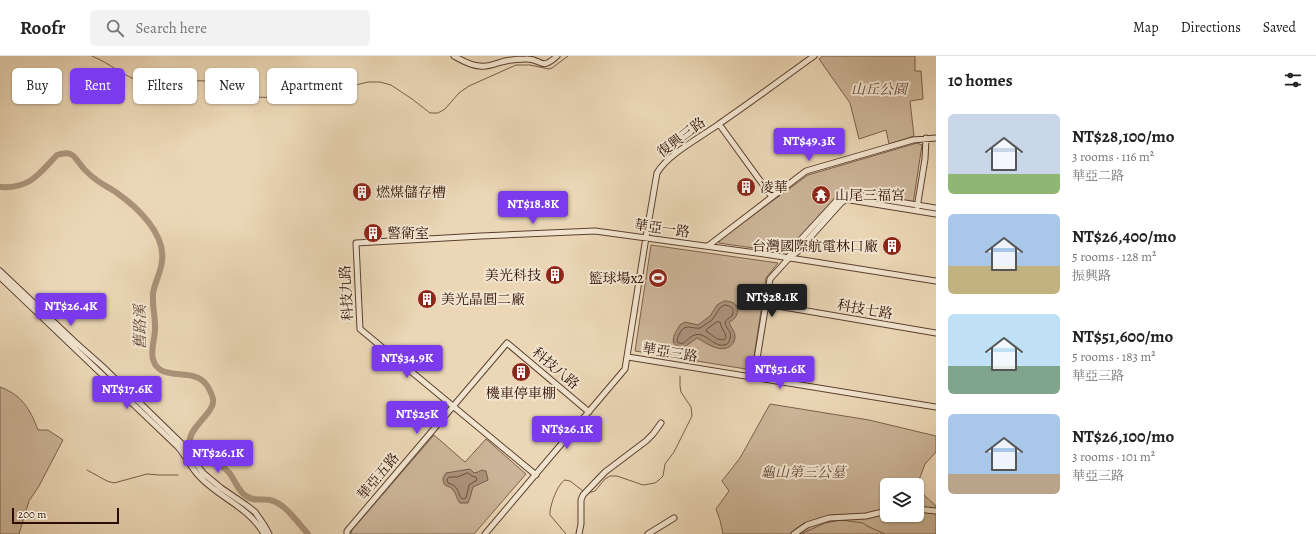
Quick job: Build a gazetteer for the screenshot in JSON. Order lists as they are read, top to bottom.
{
  "streets": {
    "street": [
      "復興三路",
      "華亞一路",
      "科技九路",
      "科技七路",
      "華亞三路",
      "科技八路",
      "華亞五路"
    ]
  },
  "crossings": [
    ["復興三路", "華亞一路"],
    ["復興三路", "華亞三路"],
    ["華亞一路", "科技九路"],
    ["科技九路", "華亞三路"],
    ["科技九路", "華亞五路"],
    ["華亞三路", "科技八路"],
    ["科技八路", "華亞五路"]
  ],
  "water": ["舊路溪"],
  "parks": ["山丘公園", "龜山第三公墓"],
  "places": {
    "building": [
      "凌華",
      "燃煤儲存槽",
      "警衛室",
      "台灣國際航電林口廠",
      "美光科技",
      "美光晶圓二廠",
      "機車停車棚"
    ],
    "temple": ["山尾三福宮"],
    "sports": ["籃球場x2"]
  },
  "scale_bar": "200 m",
  "page": {
    "header": "Roofr",
    "search": "Search here",
    "nav": ["Map", "Directions", "Saved"],
    "heading": "10 homes",
    "chip": [
      "Buy",
      "Rent",
      "Filters",
      "New",
      "Apartment"
    ],
    "list": [
      {
        "name": "NT$28,100/mo",
        "note": "3 rooms · 116 m² · 華亞二路"
      },
      {
        "name": "NT$26,400/mo",
        "note": "5 rooms · 128 m² · 振興路"
      },
      {
        "name": "NT$51,600/mo",
        "note": "5 rooms · 183 m² · 華亞三路"
      },
      {
        "name": "NT$26,100/mo",
        "note": "3 rooms · 101 m² · 華亞三路"
      }
    ],
    "price": [
      "NT$49.3K",
      "NT$18.8K",
      "NT$28.1K",
      "NT$26.4K",
      "NT$34.9K",
      "NT$51.6K",
      "NT$17.6K",
      "NT$25K",
      "NT$26.1K",
      "NT$26.1K"
    ],
    "scale": "200 m"
  }
}
